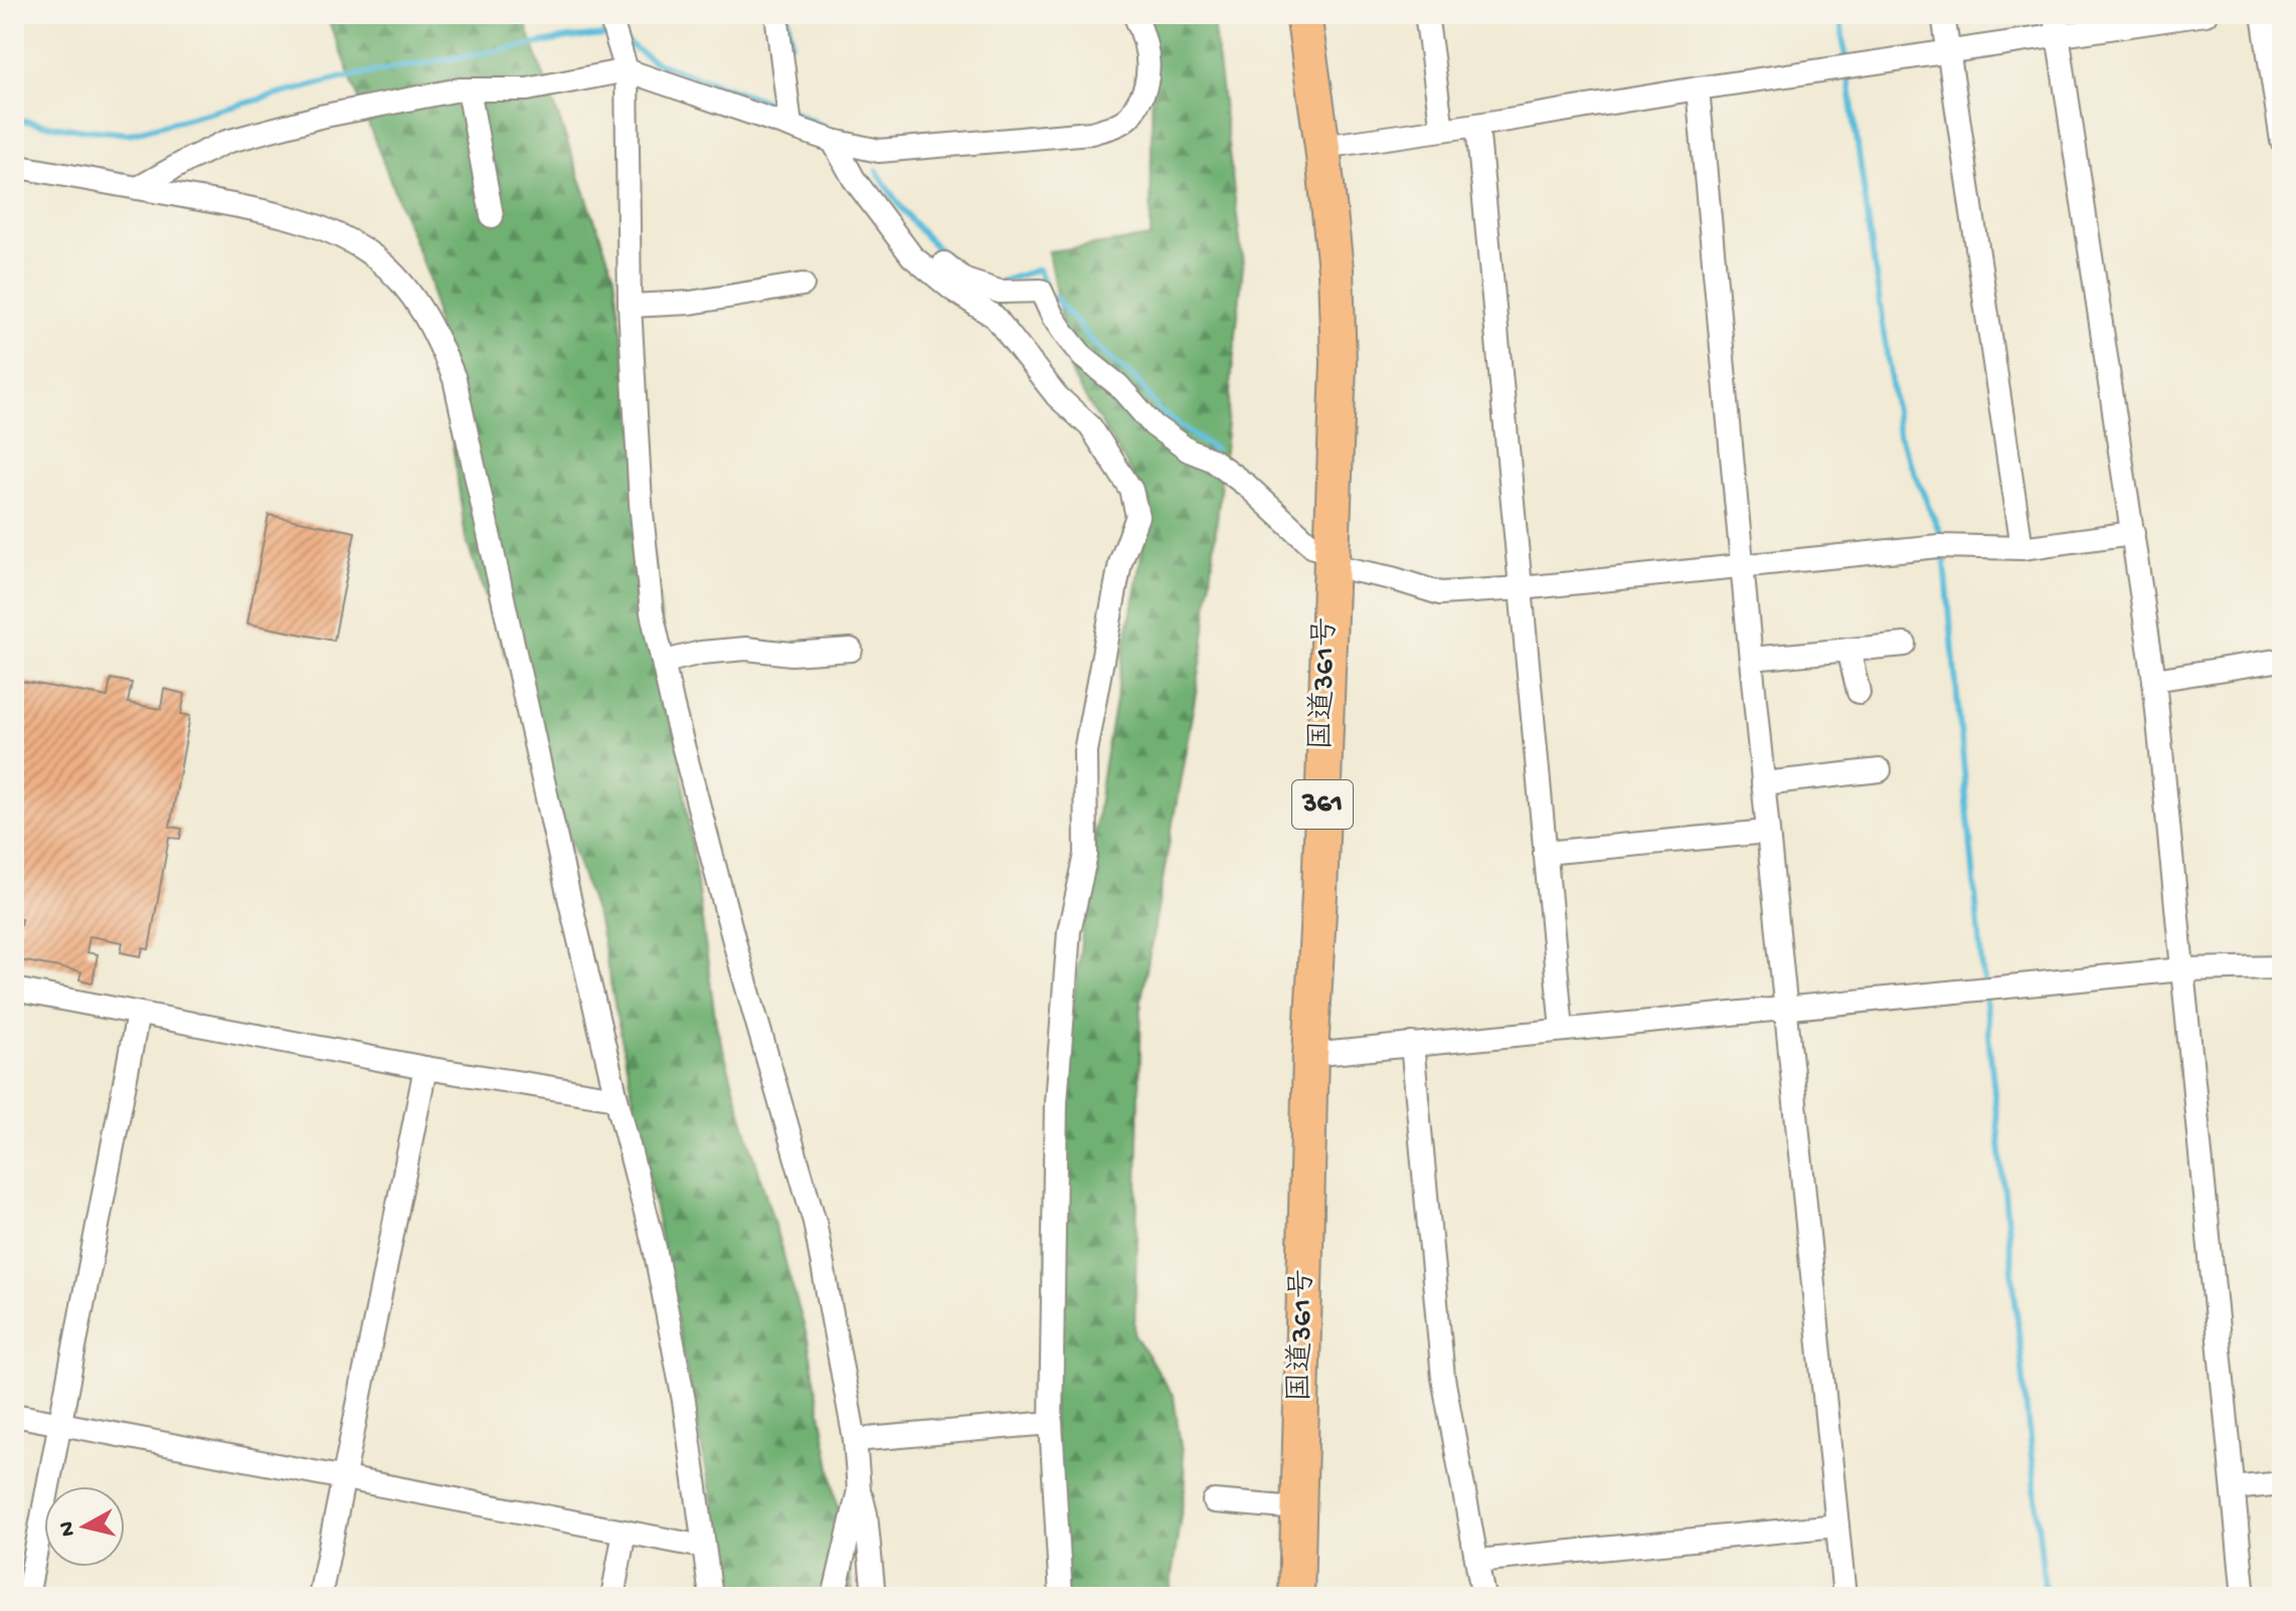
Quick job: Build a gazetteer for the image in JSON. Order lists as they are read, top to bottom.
{
  "streets": {
    "highway": ["国道361号", "361"]
  },
  "north": "left"
}
